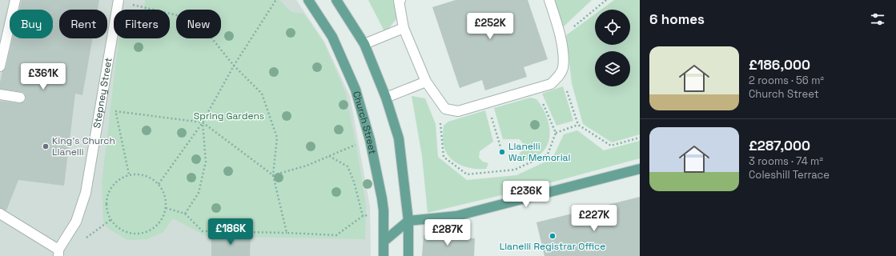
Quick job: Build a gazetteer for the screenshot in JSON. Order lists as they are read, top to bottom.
{
  "streets": {
    "main road": ["Church Street"],
    "street": ["Stepney Street"]
  },
  "parks": ["Spring Gardens"],
  "places": ["King's Church Llanelli", "Llanelli War Memorial", "Llanelli Registrar Office"],
  "page": {
    "heading": "6 homes",
    "chip": [
      "Buy",
      "Rent",
      "Filters",
      "New"
    ],
    "price": [
      "£252K",
      "£361K",
      "£236K",
      "£227K",
      "£186K",
      "£287K"
    ],
    "list": [
      {
        "name": "£186,000",
        "note": "2 rooms · 56 m² · Church Street"
      },
      {
        "name": "£287,000",
        "note": "3 rooms · 74 m² · Coleshill Terrace"
      }
    ]
  }
}
